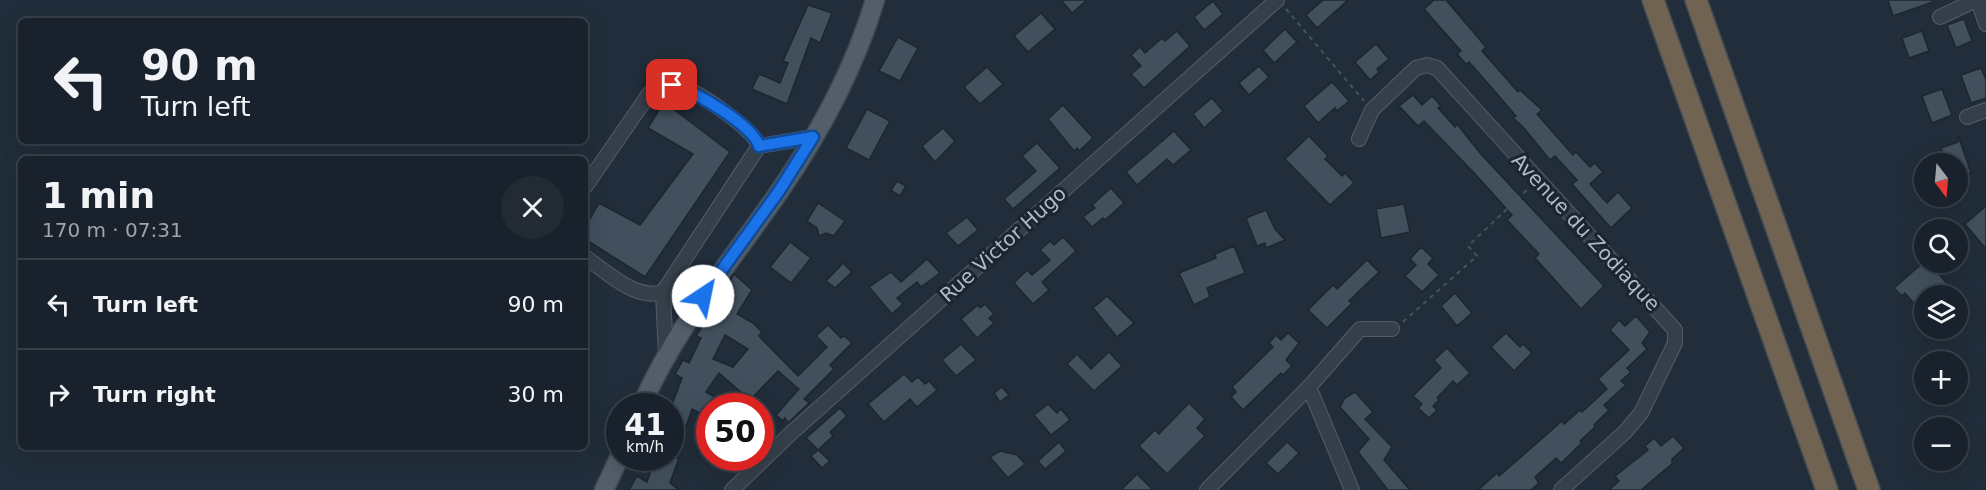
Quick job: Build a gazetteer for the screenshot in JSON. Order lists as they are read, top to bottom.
{
  "streets": {
    "street": ["Avenue du Zodiaque", "Rue Victor Hugo"]
  },
  "north": "bottom",
  "page": {
    "turn": ["90 m", "Turn left"],
    "map_buttons": ["+", "−"],
    "heading": ["1 min", "170 m · 07:31"],
    "list": [
      {
        "name": "Turn left",
        "value": "90 m"
      },
      {
        "name": "Turn right",
        "value": "30 m"
      }
    ],
    "speed": "41 km/h",
    "limit": "50"
  }
}
